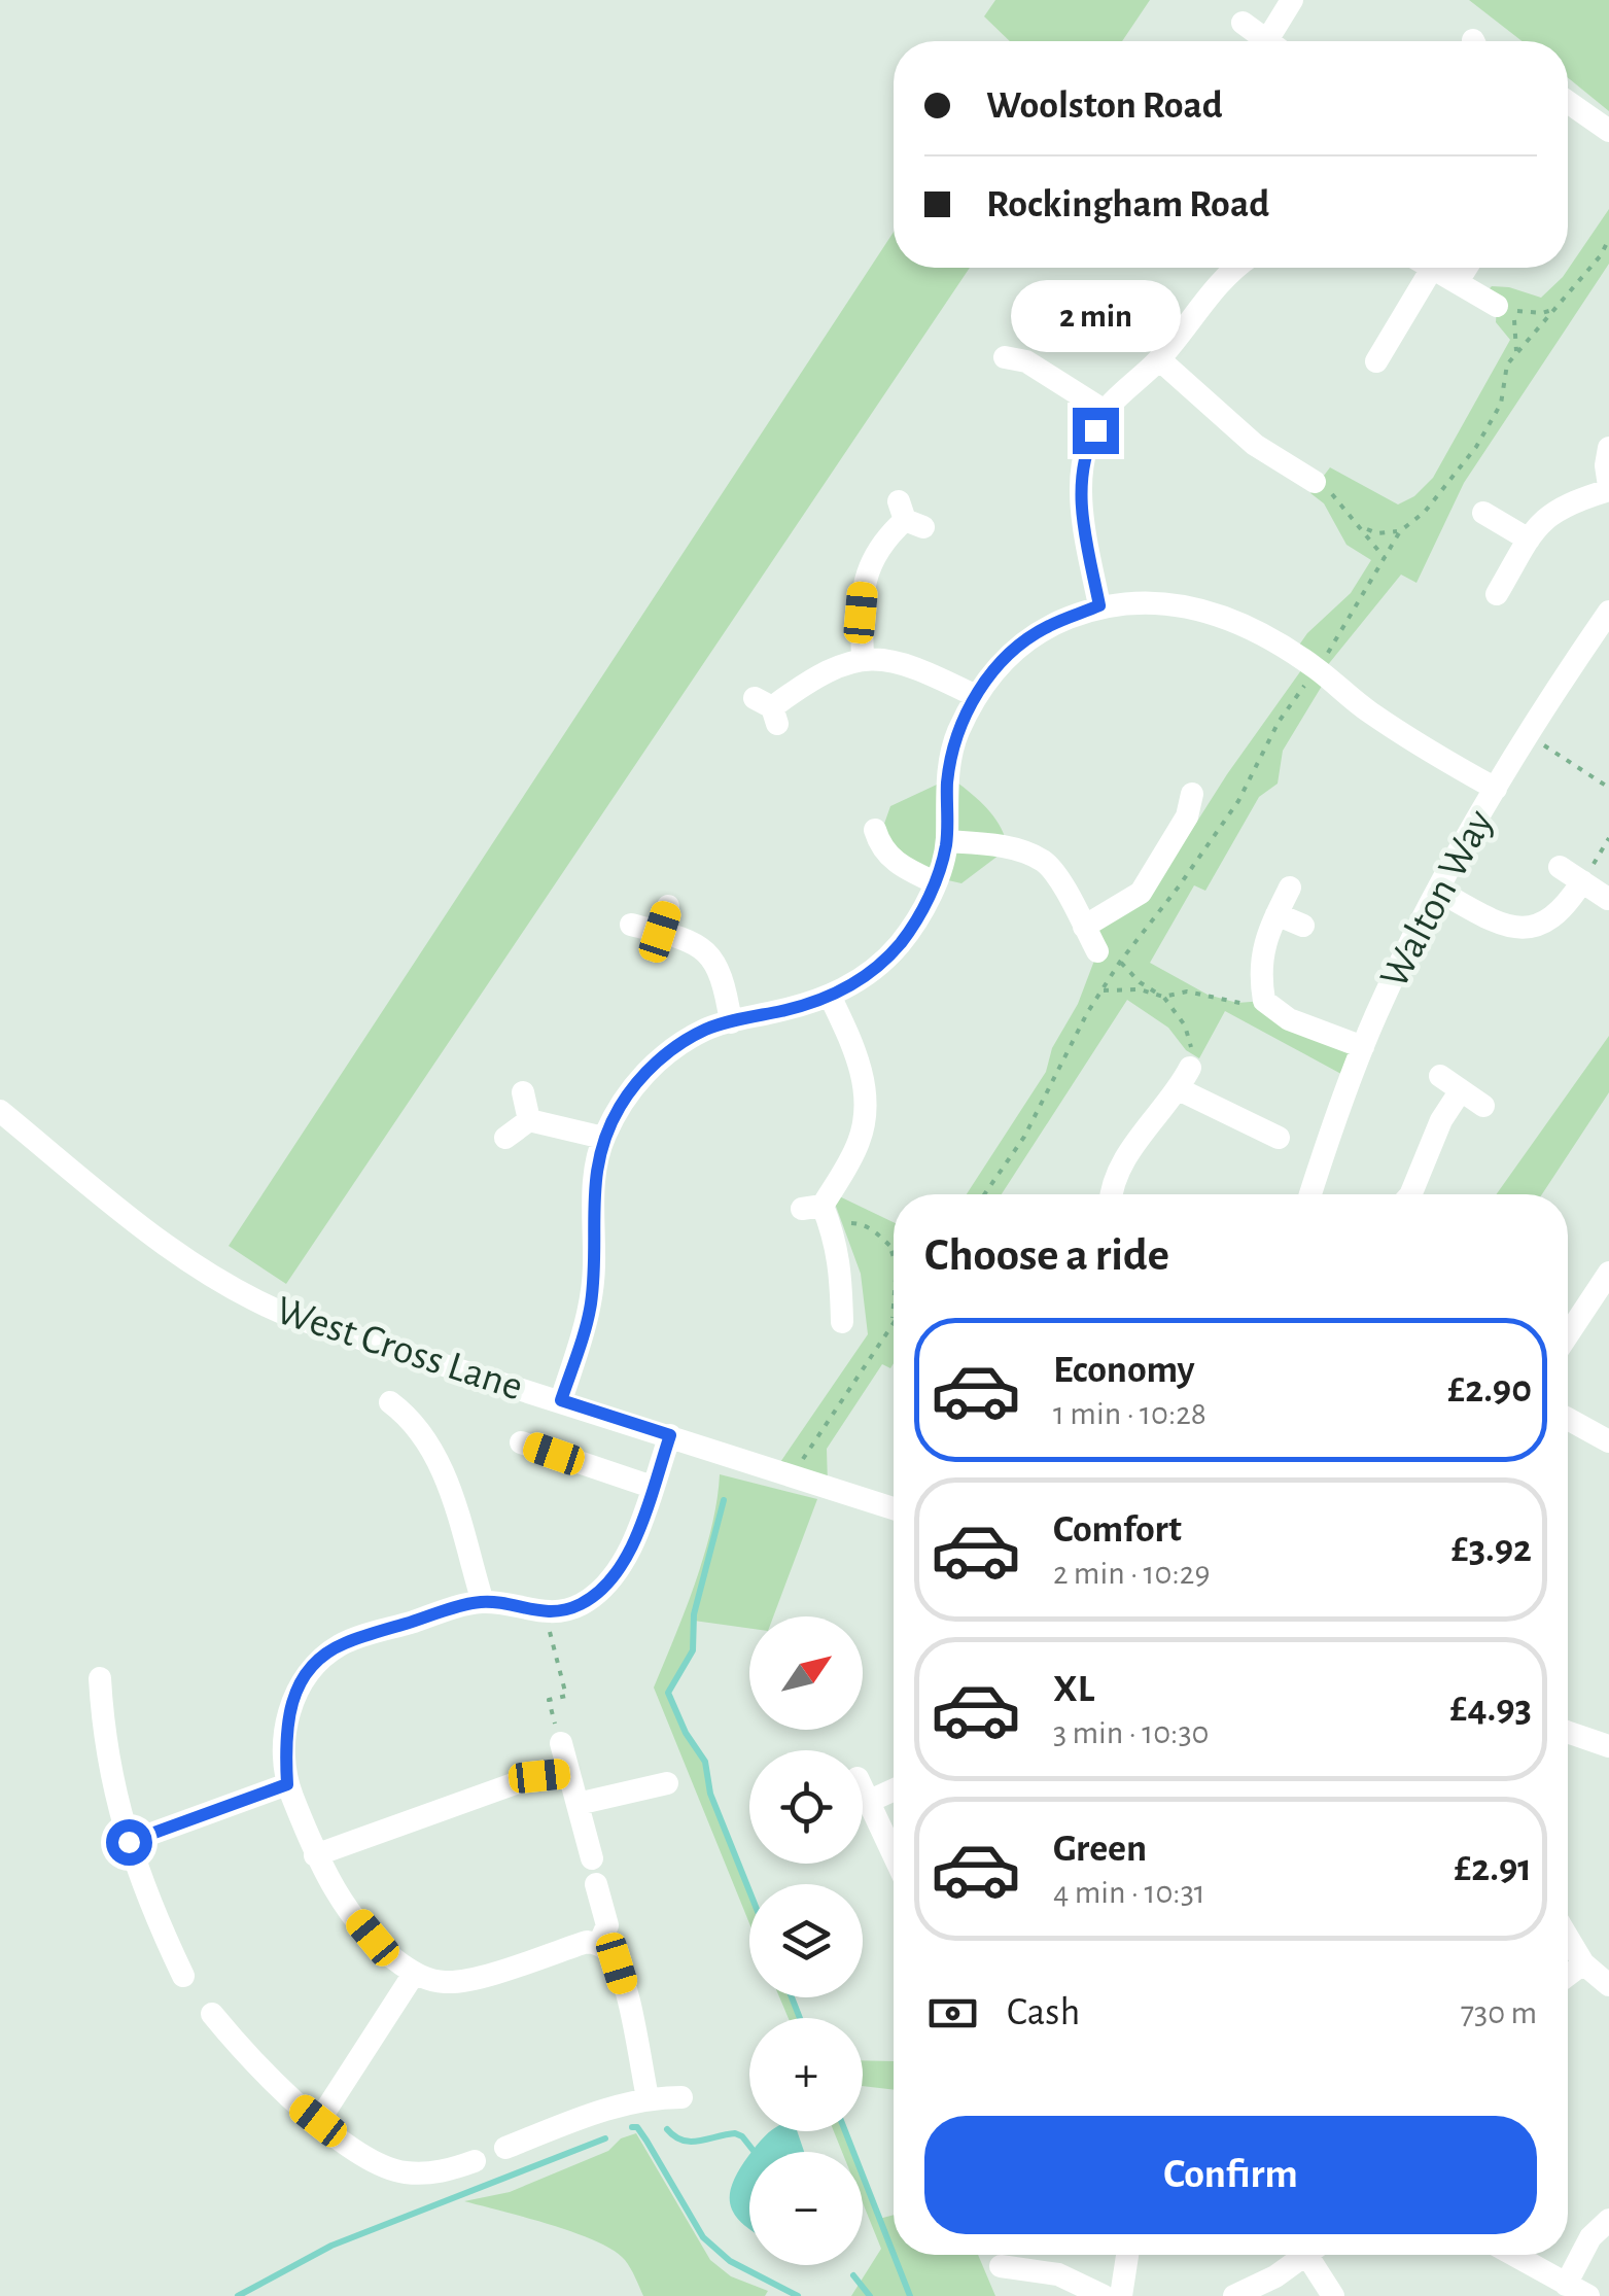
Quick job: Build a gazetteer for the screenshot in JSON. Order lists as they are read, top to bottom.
{
  "streets": {
    "street": ["Walton Way", "West Cross Lane"]
  },
  "north": "top right",
  "page": {
    "banner": ["Woolston Road", "Rockingham Road"],
    "bubble": "2 min",
    "heading": "Choose a ride",
    "list": [
      {
        "name": "Economy",
        "note": "1 min · 10:28",
        "value": "£2.90"
      },
      {
        "name": "Comfort",
        "note": "2 min · 10:29",
        "value": "£3.92"
      },
      {
        "name": "XL",
        "note": "3 min · 10:30",
        "value": "£4.93"
      },
      {
        "name": "Green",
        "note": "4 min · 10:31",
        "value": "£2.91"
      }
    ],
    "map_buttons": ["+", "−"],
    "pay": ["Cash", "730 m"],
    "buttons": "Confirm"
  }
}
